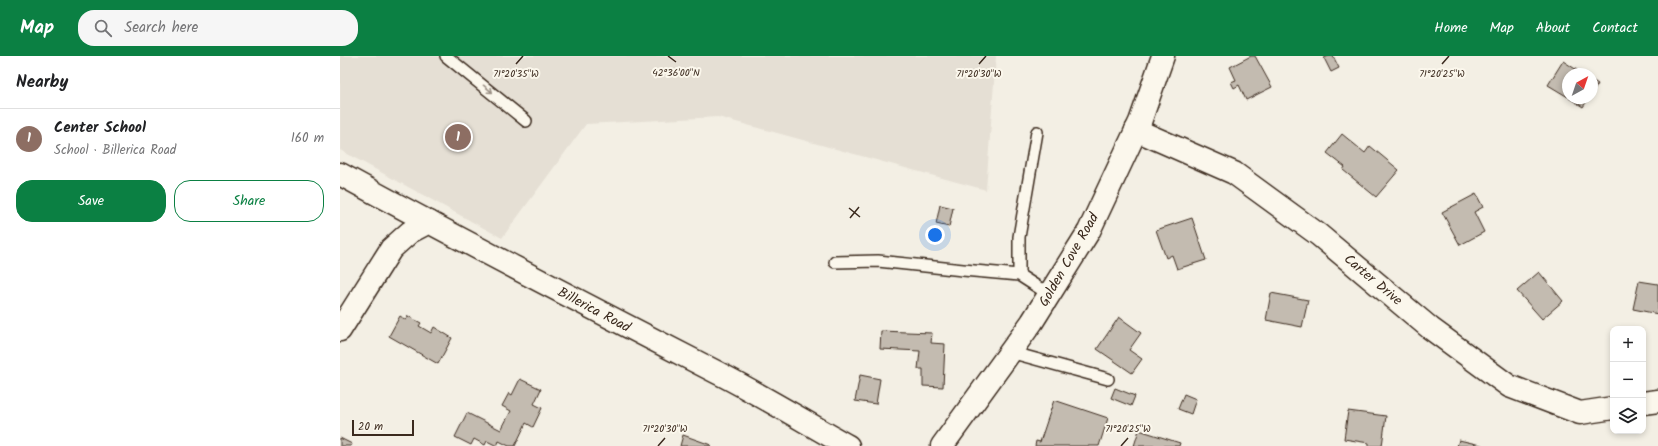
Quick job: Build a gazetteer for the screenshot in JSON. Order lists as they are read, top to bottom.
{
  "streets": {
    "main road": ["Golden Cove Road", "Carter Drive", "Billerica Road"]
  },
  "crossings": [
    ["Golden Cove Road", "Carter Drive"]
  ],
  "scale_bar": "20 m",
  "north": "top right",
  "page": {
    "header": "Map",
    "search": "Search here",
    "nav": [
      "Home",
      "Map",
      "About",
      "Contact"
    ],
    "heading": "Nearby",
    "list": [
      {
        "mark": "1",
        "name": "Center School",
        "note": "School · Billerica Road",
        "value": "160 m"
      }
    ],
    "pins": "1",
    "buttons": ["Save", "Share"],
    "map_buttons": ["+", "−"],
    "scale": "20 m"
  },
  "coordinates": [
    "42°36'00\"N",
    "71°20'35\"W",
    "71°20'30\"W",
    "71°20'25\"W"
  ]
}
